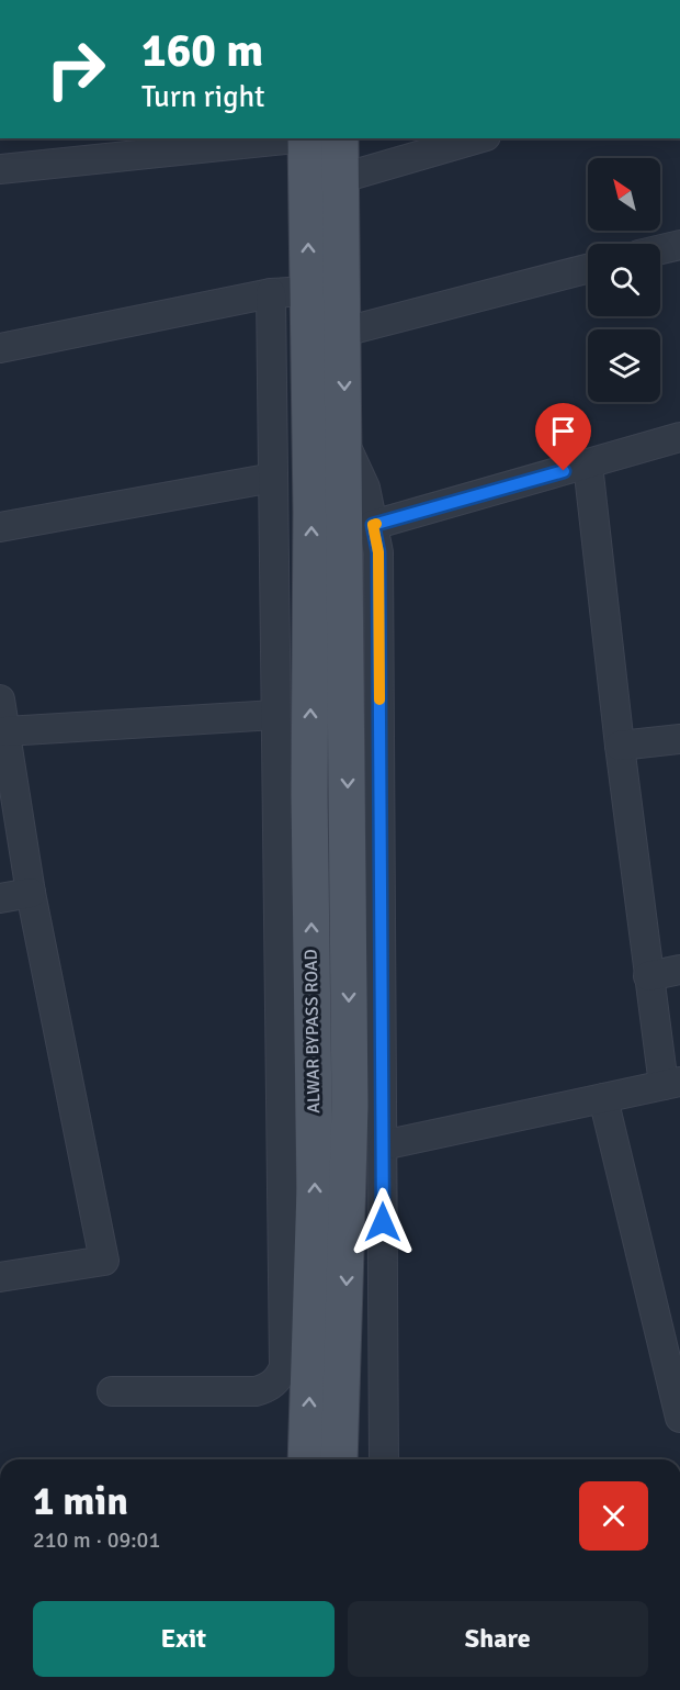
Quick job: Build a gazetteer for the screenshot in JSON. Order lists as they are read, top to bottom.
{
  "streets": {
    "main road": ["ALWAR BYPASS ROAD"]
  },
  "north": "top left",
  "page": {
    "turn": ["160 m", "Turn right"],
    "heading": ["1 min", "210 m · 09:01"],
    "buttons": ["Exit", "Share"]
  }
}
